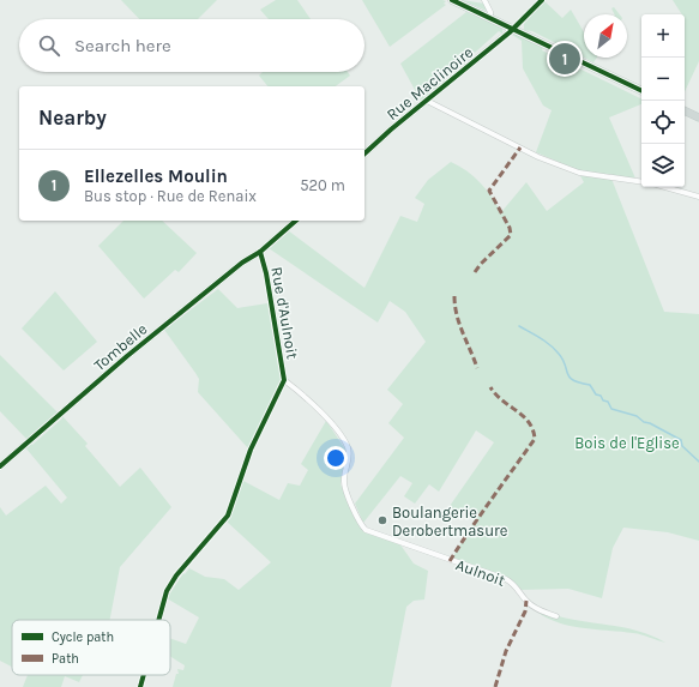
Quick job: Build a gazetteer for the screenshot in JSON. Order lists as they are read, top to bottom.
{
  "streets": {
    "street": [
      "Rue Maclinoire",
      "Rue d'Aulnoit",
      "Tombelle",
      "Aulnoit"
    ]
  },
  "crossings": [
    ["Rue d'Aulnoit", "Tombelle"],
    ["Rue d'Aulnoit", "Aulnoit"]
  ],
  "parks": ["Bois de l'Eglise"],
  "places": ["Boulangerie Derobertmasure"],
  "legend": ["Cycle path", "Path"],
  "north": "top right",
  "page": {
    "map_buttons": ["+", "−"],
    "search": "Search here",
    "pins": "1",
    "heading": "Nearby",
    "list": [
      {
        "mark": "1",
        "name": "Ellezelles Moulin",
        "note": "Bus stop · Rue de Renaix",
        "value": "520 m"
      }
    ]
  }
}
